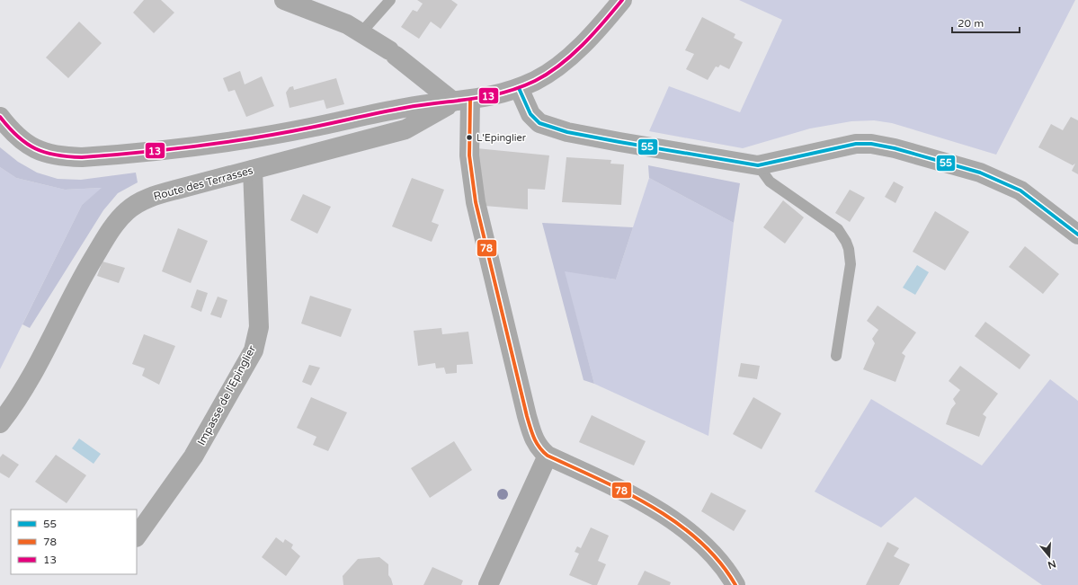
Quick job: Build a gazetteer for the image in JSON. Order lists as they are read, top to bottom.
{
  "streets": {
    "street": ["Route des Terrasses", "Impasse de l'Epinglier"]
  },
  "crossings": [
    ["Route des Terrasses", "Impasse de l'Epinglier"]
  ],
  "places": ["L'Epinglier"],
  "lines": ["transit line 13", "transit line 55", "transit line 78"],
  "legend": ["55", "78", "13"],
  "scale_bar": "20 m",
  "north": "bottom"
}
